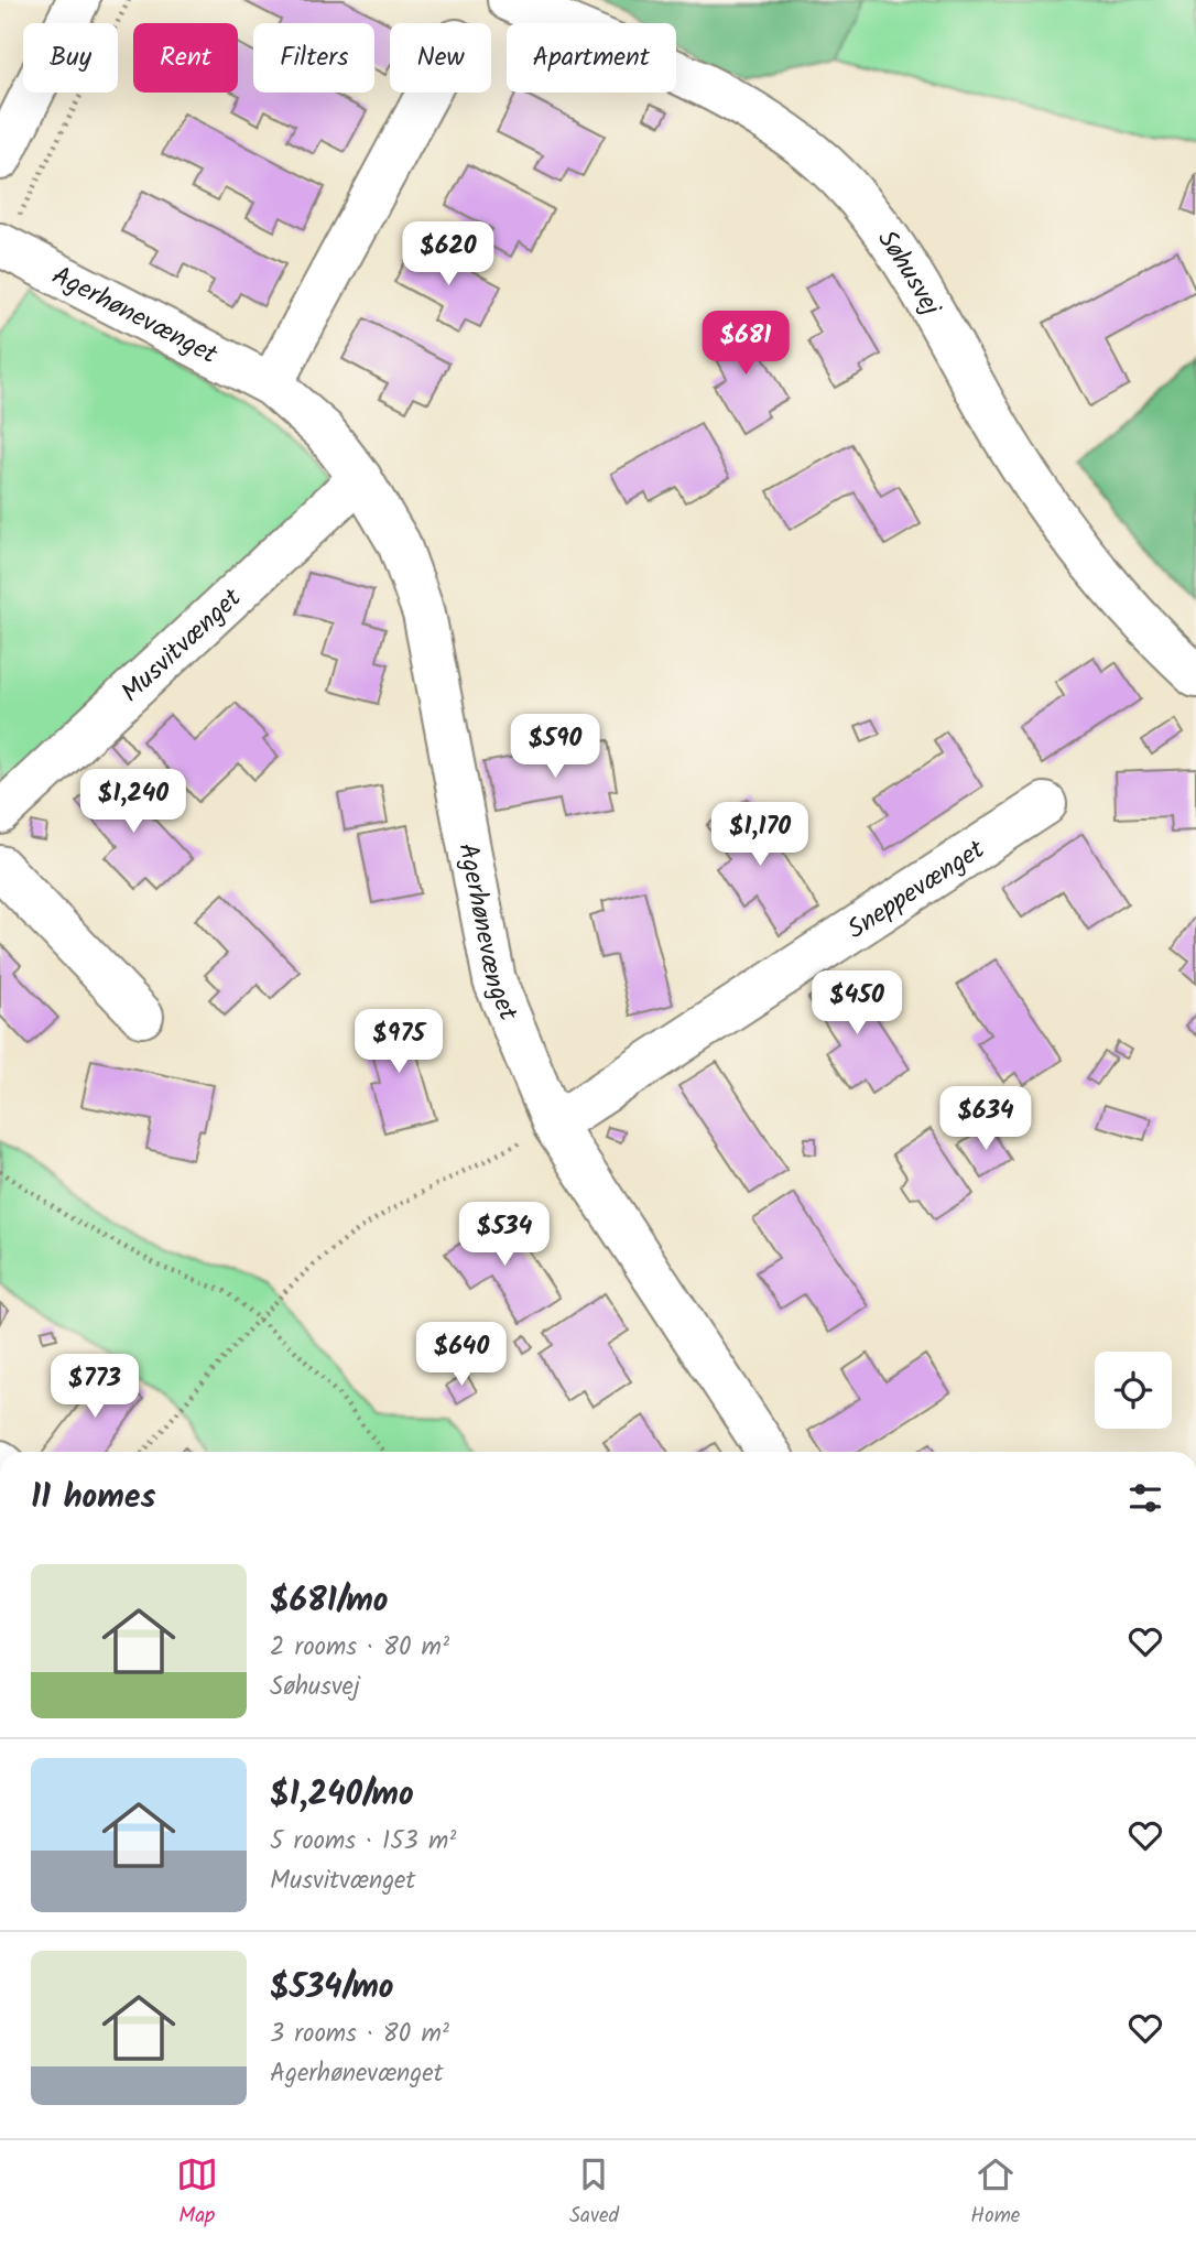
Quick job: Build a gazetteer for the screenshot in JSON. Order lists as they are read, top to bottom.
{
  "streets": {
    "street": [
      "Søhusvej",
      "Agerhønevænget",
      "Musvitvænget",
      "Sneppevænget"
    ]
  },
  "crossings": [
    ["Agerhønevænget", "Musvitvænget"],
    ["Agerhønevænget", "Sneppevænget"]
  ],
  "page": {
    "chip": [
      "Buy",
      "Rent",
      "Filters",
      "New",
      "Apartment"
    ],
    "price": [
      "$620",
      "$681",
      "$590",
      "$1,240",
      "$1,170",
      "$450",
      "$975",
      "$634",
      "$534",
      "$640",
      "$773"
    ],
    "heading": "11 homes",
    "list": [
      {
        "name": "$681/mo",
        "note": "2 rooms · 80 m² · Søhusvej"
      },
      {
        "name": "$1,240/mo",
        "note": "5 rooms · 153 m² · Musvitvænget"
      },
      {
        "name": "$534/mo",
        "note": "3 rooms · 80 m² · Agerhønevænget"
      }
    ],
    "tabs": ["Map", "Saved", "Home"]
  }
}
